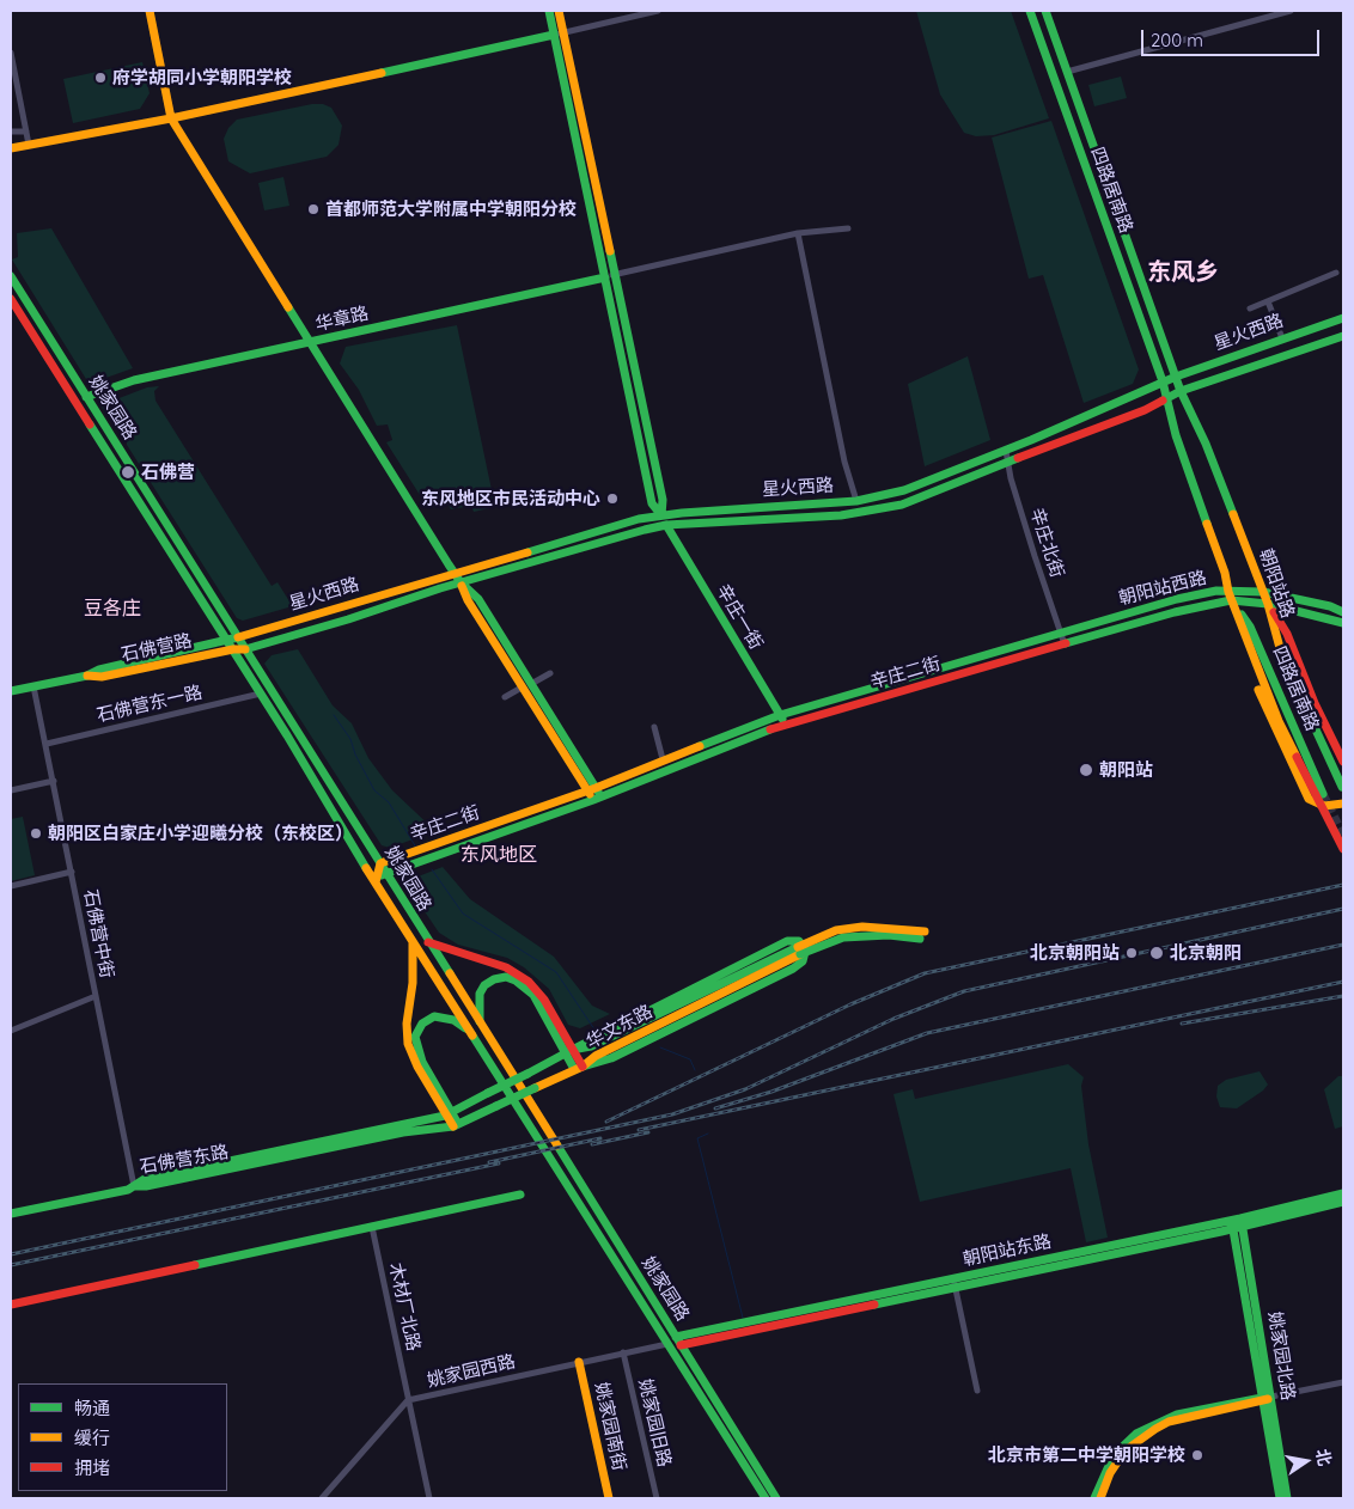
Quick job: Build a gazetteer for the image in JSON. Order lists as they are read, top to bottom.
{
  "streets": {
    "main road": [
      "四路居南路",
      "华章路",
      "星火西路",
      "姚家园路",
      "朝阳站路",
      "朝阳站西路",
      "辛庄一街",
      "石佛营路",
      "辛庄二街",
      "华文东路",
      "石佛营东路",
      "朝阳站东路",
      "姚家园北路",
      "姚家园南街"
    ],
    "street": [
      "辛庄北街",
      "石佛营东一路",
      "石佛营中街",
      "木材厂北路",
      "姚家园西路",
      "姚家园旧路"
    ]
  },
  "crossings": [
    ["四路居南路", "星火西路"],
    ["四路居南路", "朝阳站西路"],
    ["华章路", "姚家园路"],
    ["星火西路", "姚家园路"],
    ["星火西路", "辛庄北街"],
    ["星火西路", "朝阳站路"],
    ["星火西路", "辛庄一街"],
    ["星火西路", "石佛营路"],
    ["姚家园路", "石佛营路"],
    ["姚家园路", "辛庄二街"],
    ["姚家园路", "石佛营东一路"],
    ["姚家园路", "朝阳站东路"],
    ["姚家园路", "姚家园西路"],
    ["辛庄北街", "朝阳站西路"],
    ["辛庄北街", "辛庄二街"],
    ["朝阳站路", "朝阳站西路"],
    ["朝阳站西路", "辛庄二街"],
    ["辛庄一街", "辛庄二街"],
    ["石佛营路", "石佛营中街"],
    ["石佛营东一路", "石佛营中街"],
    ["石佛营中街", "石佛营东路"],
    ["华文东路", "石佛营东路"],
    ["朝阳站东路", "姚家园北路"],
    ["木材厂北路", "姚家园西路"],
    ["姚家园西路", "姚家园旧路"],
    ["姚家园西路", "姚家园南街"]
  ],
  "districts": ["东风乡", "豆各庄", "东风地区"],
  "places": [
    "府学胡同小学朝阳学校",
    "首都师范大学附属中学朝阳分校",
    "石佛营",
    "东风地区市民活动中心",
    "朝阳站",
    "朝阳区白家庄小学迎曦分校（东校区）",
    "北京朝阳站",
    "北京朝阳",
    "北京市第二中学朝阳学校"
  ],
  "legend": ["畅通", "缓行", "拥堵"],
  "scale_bar": "200 m",
  "north": "right"
}
